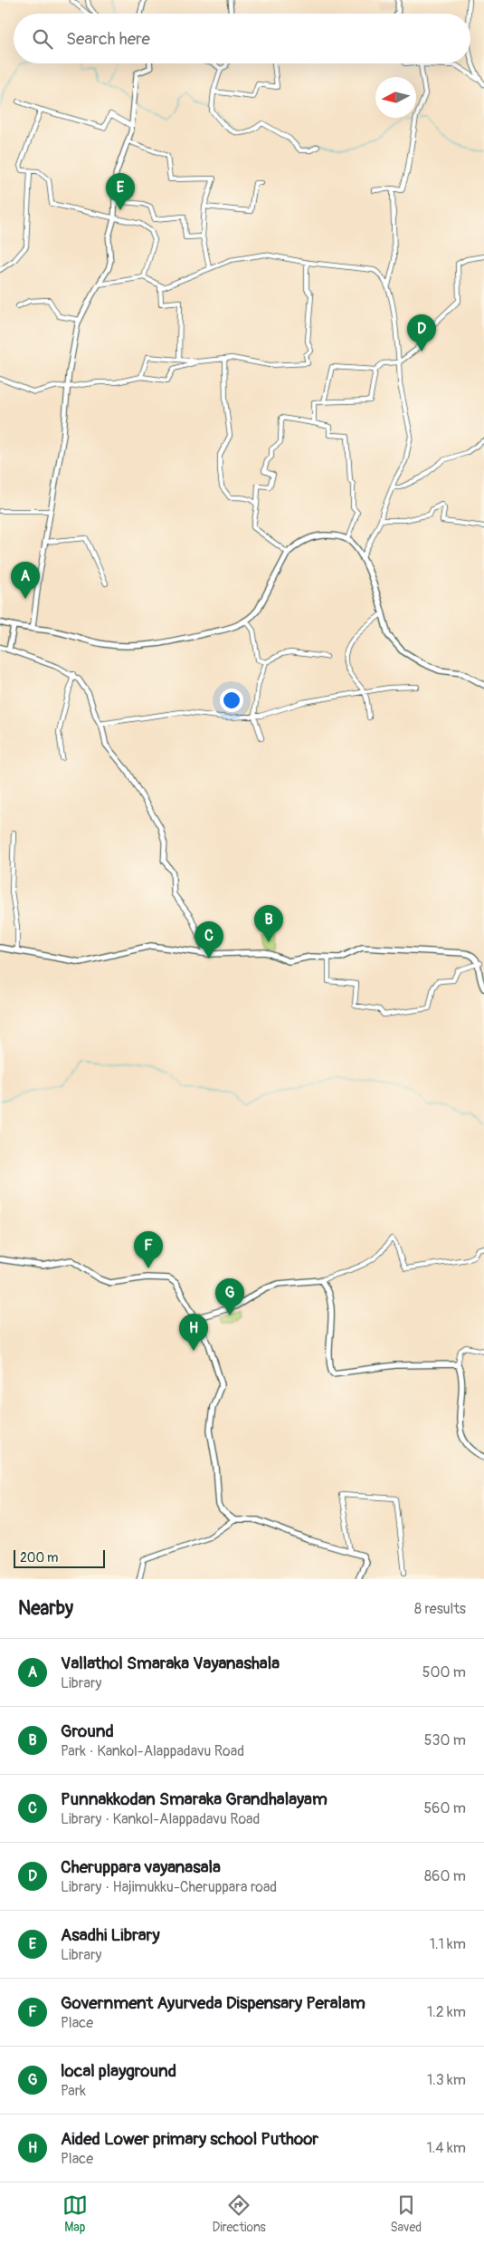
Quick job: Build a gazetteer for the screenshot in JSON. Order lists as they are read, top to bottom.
{
  "scale_bar": "200 m",
  "north": "left",
  "page": {
    "search": "Search here",
    "pins": [
      "E",
      "D",
      "A",
      "B",
      "C",
      "F",
      "G",
      "H"
    ],
    "scale": "200 m",
    "heading": ["Nearby", "8 results"],
    "list": [
      {
        "mark": "A",
        "name": "Vallathol Smaraka Vayanashala",
        "note": "Library",
        "value": "500 m"
      },
      {
        "mark": "B",
        "name": "Ground",
        "note": "Park · Kankol-Alappadavu Road",
        "value": "530 m"
      },
      {
        "mark": "C",
        "name": "Punnakkodan Smaraka Grandhalayam",
        "note": "Library · Kankol-Alappadavu Road",
        "value": "560 m"
      },
      {
        "mark": "D",
        "name": "Cheruppara vayanasala",
        "note": "Library · Hajimukku-Cheruppara road",
        "value": "860 m"
      },
      {
        "mark": "E",
        "name": "Asadhi Library",
        "note": "Library",
        "value": "1.1 km"
      },
      {
        "mark": "F",
        "name": "Government Ayurveda Dispensary Peralam",
        "note": "Place",
        "value": "1.2 km"
      },
      {
        "mark": "G",
        "name": "local playground",
        "note": "Park",
        "value": "1.3 km"
      },
      {
        "mark": "H",
        "name": "Aided Lower primary school Puthoor",
        "note": "Place",
        "value": "1.4 km"
      }
    ],
    "nav": ["Map", "Directions", "Saved"]
  }
}
